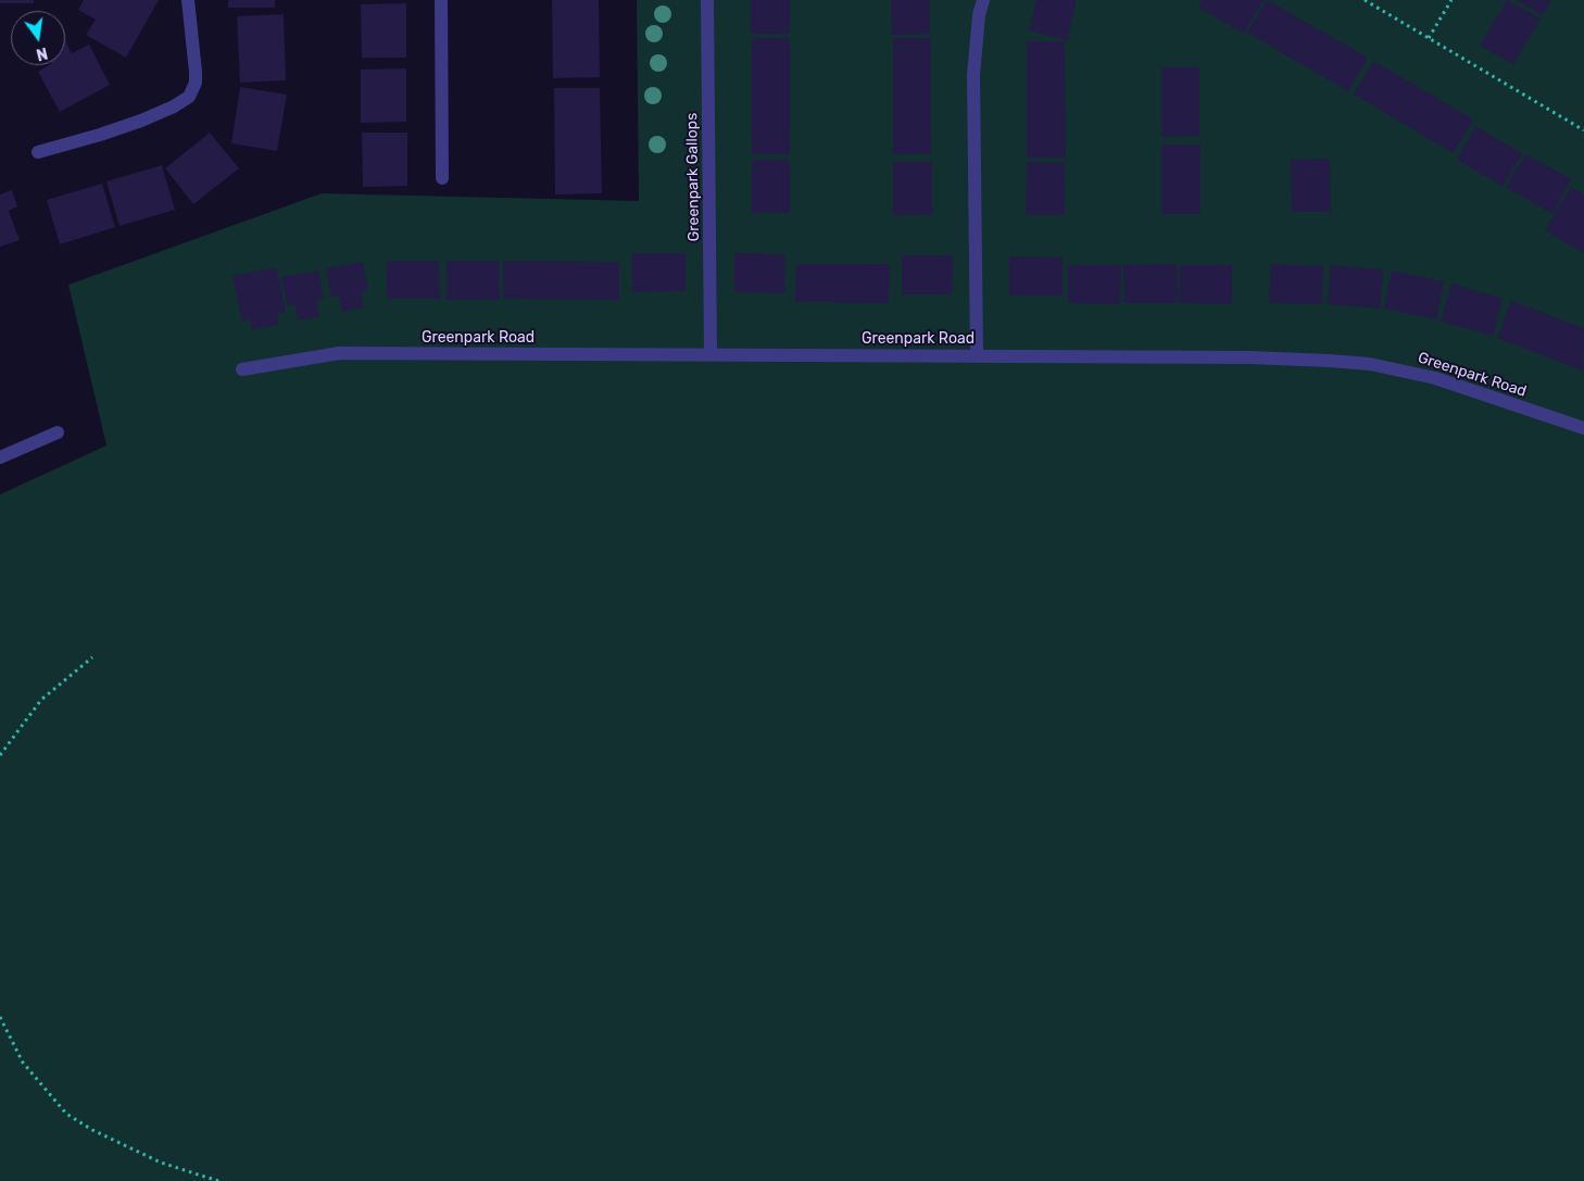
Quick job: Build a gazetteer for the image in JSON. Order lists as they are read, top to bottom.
{
  "streets": {
    "street": ["Greenpark Gallops", "Greenpark Road"]
  },
  "crossings": [
    ["Greenpark Gallops", "Greenpark Road"]
  ],
  "north": "bottom"
}
